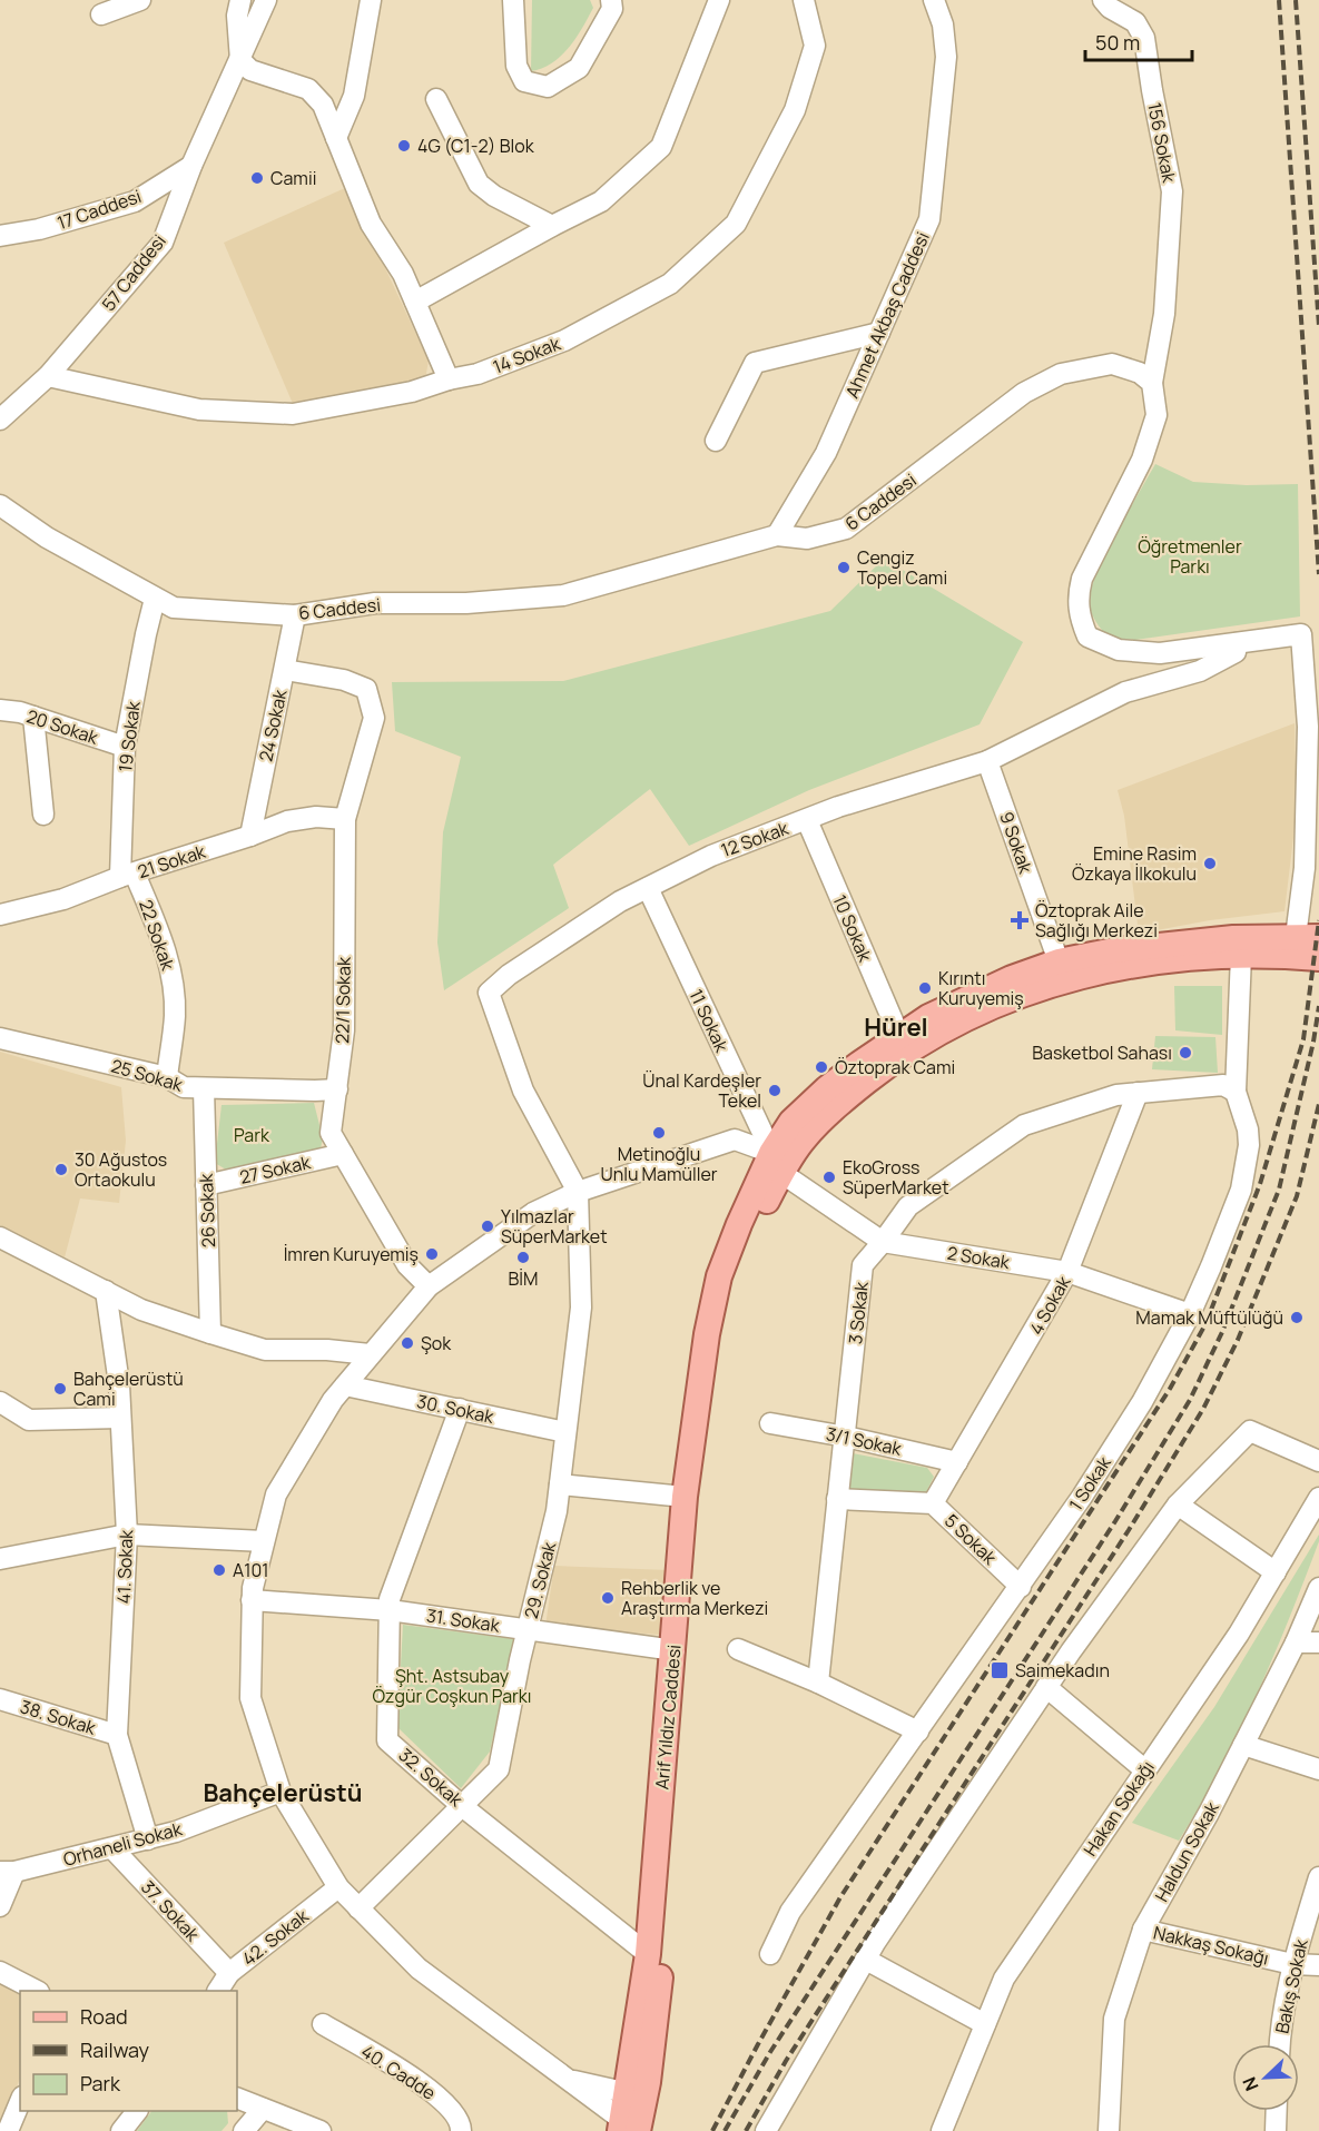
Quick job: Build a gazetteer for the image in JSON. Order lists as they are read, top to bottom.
{
  "streets": {
    "main road": ["Arif Yıldız Caddesi"],
    "street": [
      "156 Sokak",
      "17 Caddesi",
      "57 Caddesi",
      "Ahmet Akbaş Caddesi",
      "14 Sokak",
      "6 Caddesi",
      "24 Sokak",
      "20 Sokak",
      "19 Sokak",
      "12 Sokak",
      "9 Sokak",
      "21 Sokak",
      "10 Sokak",
      "22 Sokak",
      "22/1 Sokak",
      "11 Sokak",
      "25 Sokak",
      "27 Sokak",
      "26 Sokak",
      "2 Sokak",
      "4 Sokak",
      "3 Sokak",
      "30. Sokak",
      "3/1 Sokak",
      "1 Sokak",
      "5 Sokak",
      "41. Sokak",
      "29. Sokak",
      "31. Sokak",
      "38. Sokak",
      "32. Sokak",
      "Hakan Sokağı",
      "Orhaneli Sokak",
      "Haldun Sokak",
      "37. Sokak",
      "42. Sokak",
      "Nakkaş Sokağı",
      "Bakış Sokak",
      "40. Cadde"
    ]
  },
  "crossings": [
    ["156 Sokak", "6 Caddesi"],
    ["17 Caddesi", "57 Caddesi"],
    ["57 Caddesi", "14 Sokak"],
    ["Ahmet Akbaş Caddesi", "6 Caddesi"],
    ["6 Caddesi", "24 Sokak"],
    ["6 Caddesi", "19 Sokak"],
    ["24 Sokak", "21 Sokak"],
    ["24 Sokak", "22/1 Sokak"],
    ["20 Sokak", "19 Sokak"],
    ["19 Sokak", "21 Sokak"],
    ["19 Sokak", "22 Sokak"],
    ["12 Sokak", "9 Sokak"],
    ["12 Sokak", "10 Sokak"],
    ["12 Sokak", "11 Sokak"],
    ["12 Sokak", "2 Sokak"],
    ["12 Sokak", "29. Sokak"],
    ["21 Sokak", "22 Sokak"],
    ["21 Sokak", "22/1 Sokak"],
    ["22 Sokak", "25 Sokak"],
    ["22/1 Sokak", "25 Sokak"],
    ["22/1 Sokak", "27 Sokak"],
    ["22/1 Sokak", "2 Sokak"],
    ["11 Sokak", "2 Sokak"],
    ["11 Sokak", "Arif Yıldız Caddesi"],
    ["25 Sokak", "26 Sokak"],
    ["27 Sokak", "26 Sokak"],
    ["2 Sokak", "4 Sokak"],
    ["2 Sokak", "3 Sokak"],
    ["2 Sokak", "30. Sokak"],
    ["2 Sokak", "1 Sokak"],
    ["2 Sokak", "29. Sokak"],
    ["2 Sokak", "31. Sokak"],
    ["2 Sokak", "Arif Yıldız Caddesi"],
    ["2 Sokak", "Orhaneli Sokak"],
    ["2 Sokak", "42. Sokak"],
    ["4 Sokak", "3 Sokak"],
    ["4 Sokak", "3/1 Sokak"],
    ["4 Sokak", "5 Sokak"],
    ["3 Sokak", "3/1 Sokak"],
    ["3 Sokak", "1 Sokak"],
    ["3 Sokak", "5 Sokak"],
    ["30. Sokak", "29. Sokak"],
    ["30. Sokak", "32. Sokak"],
    ["1 Sokak", "5 Sokak"],
    ["41. Sokak", "38. Sokak"],
    ["41. Sokak", "Orhaneli Sokak"],
    ["29. Sokak", "31. Sokak"],
    ["29. Sokak", "32. Sokak"],
    ["31. Sokak", "Arif Yıldız Caddesi"],
    ["31. Sokak", "32. Sokak"],
    ["Arif Yıldız Caddesi", "32. Sokak"],
    ["Orhaneli Sokak", "37. Sokak"],
    ["Haldun Sokak", "Nakkaş Sokağı"],
    ["37. Sokak", "42. Sokak"],
    ["Nakkaş Sokağı", "Bakış Sokak"]
  ],
  "districts": ["Hürel", "Bahçelerüstü"],
  "parks": ["Öğretmenler Parkı", "Park", "Şht. Astsubay Özgür Coşkun Parkı"],
  "places": {
    "other": [
      "4G (C1-2) Blok",
      "Camii",
      "Cengiz Topel Cami",
      "Emine Rasim Özkaya İlkokulu",
      "Kırıntı Kuruyemiş",
      "Basketbol Sahası",
      "Öztoprak Cami",
      "Ünal Kardeşler Tekel",
      "Metinoğlu Unlu Mamüller",
      "30 Ağustos Ortaokulu",
      "EkoGross SüperMarket",
      "Yılmazlar SüperMarket",
      "İmren Kuruyemiş",
      "BİM",
      "Mamak Müftülüğü",
      "Şok",
      "Bahçelerüstü Cami",
      "A101",
      "Rehberlik ve Araştırma Merkezi"
    ],
    "health": ["Öztoprak Aile Sağlığı Merkezi"],
    "transit": ["Saimekadın"]
  },
  "legend": ["Road", "Railway", "Park"],
  "scale_bar": "50 m",
  "north": "bottom left"
}
